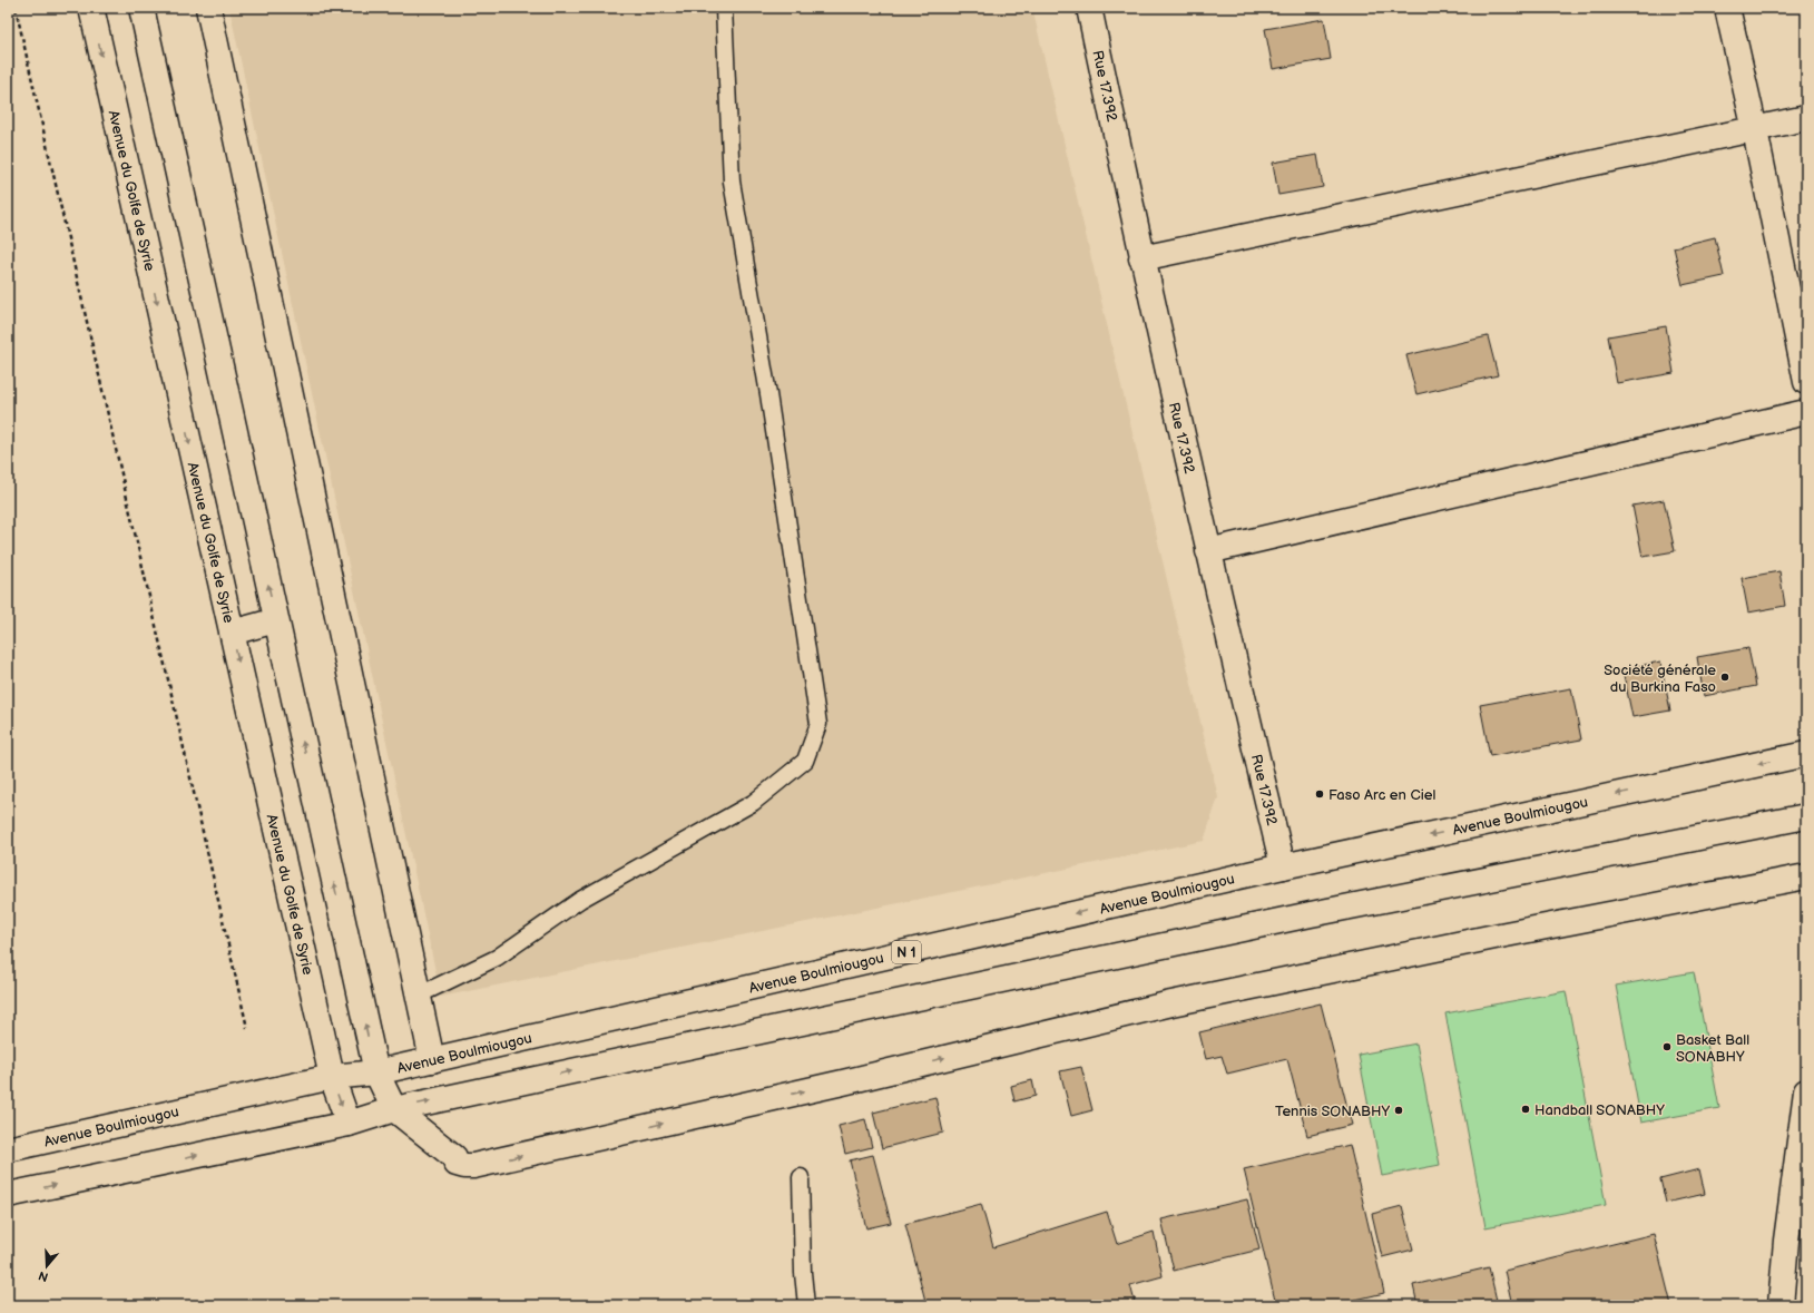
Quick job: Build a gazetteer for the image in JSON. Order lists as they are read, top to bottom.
{
  "streets": {
    "main road": [
      "Rue 17.392",
      "Avenue du Golfe de Syrie",
      "Avenue Boulmiougou",
      "N 1"
    ]
  },
  "crossings": [
    ["Rue 17.392", "Avenue Boulmiougou"],
    ["Avenue du Golfe de Syrie", "Avenue Boulmiougou"]
  ],
  "places": [
    "Société générale du Burkina Faso",
    "Faso Arc en Ciel",
    "Basket Ball SONABHY",
    "Handball SONABHY",
    "Tennis SONABHY"
  ],
  "north": "bottom"
}
